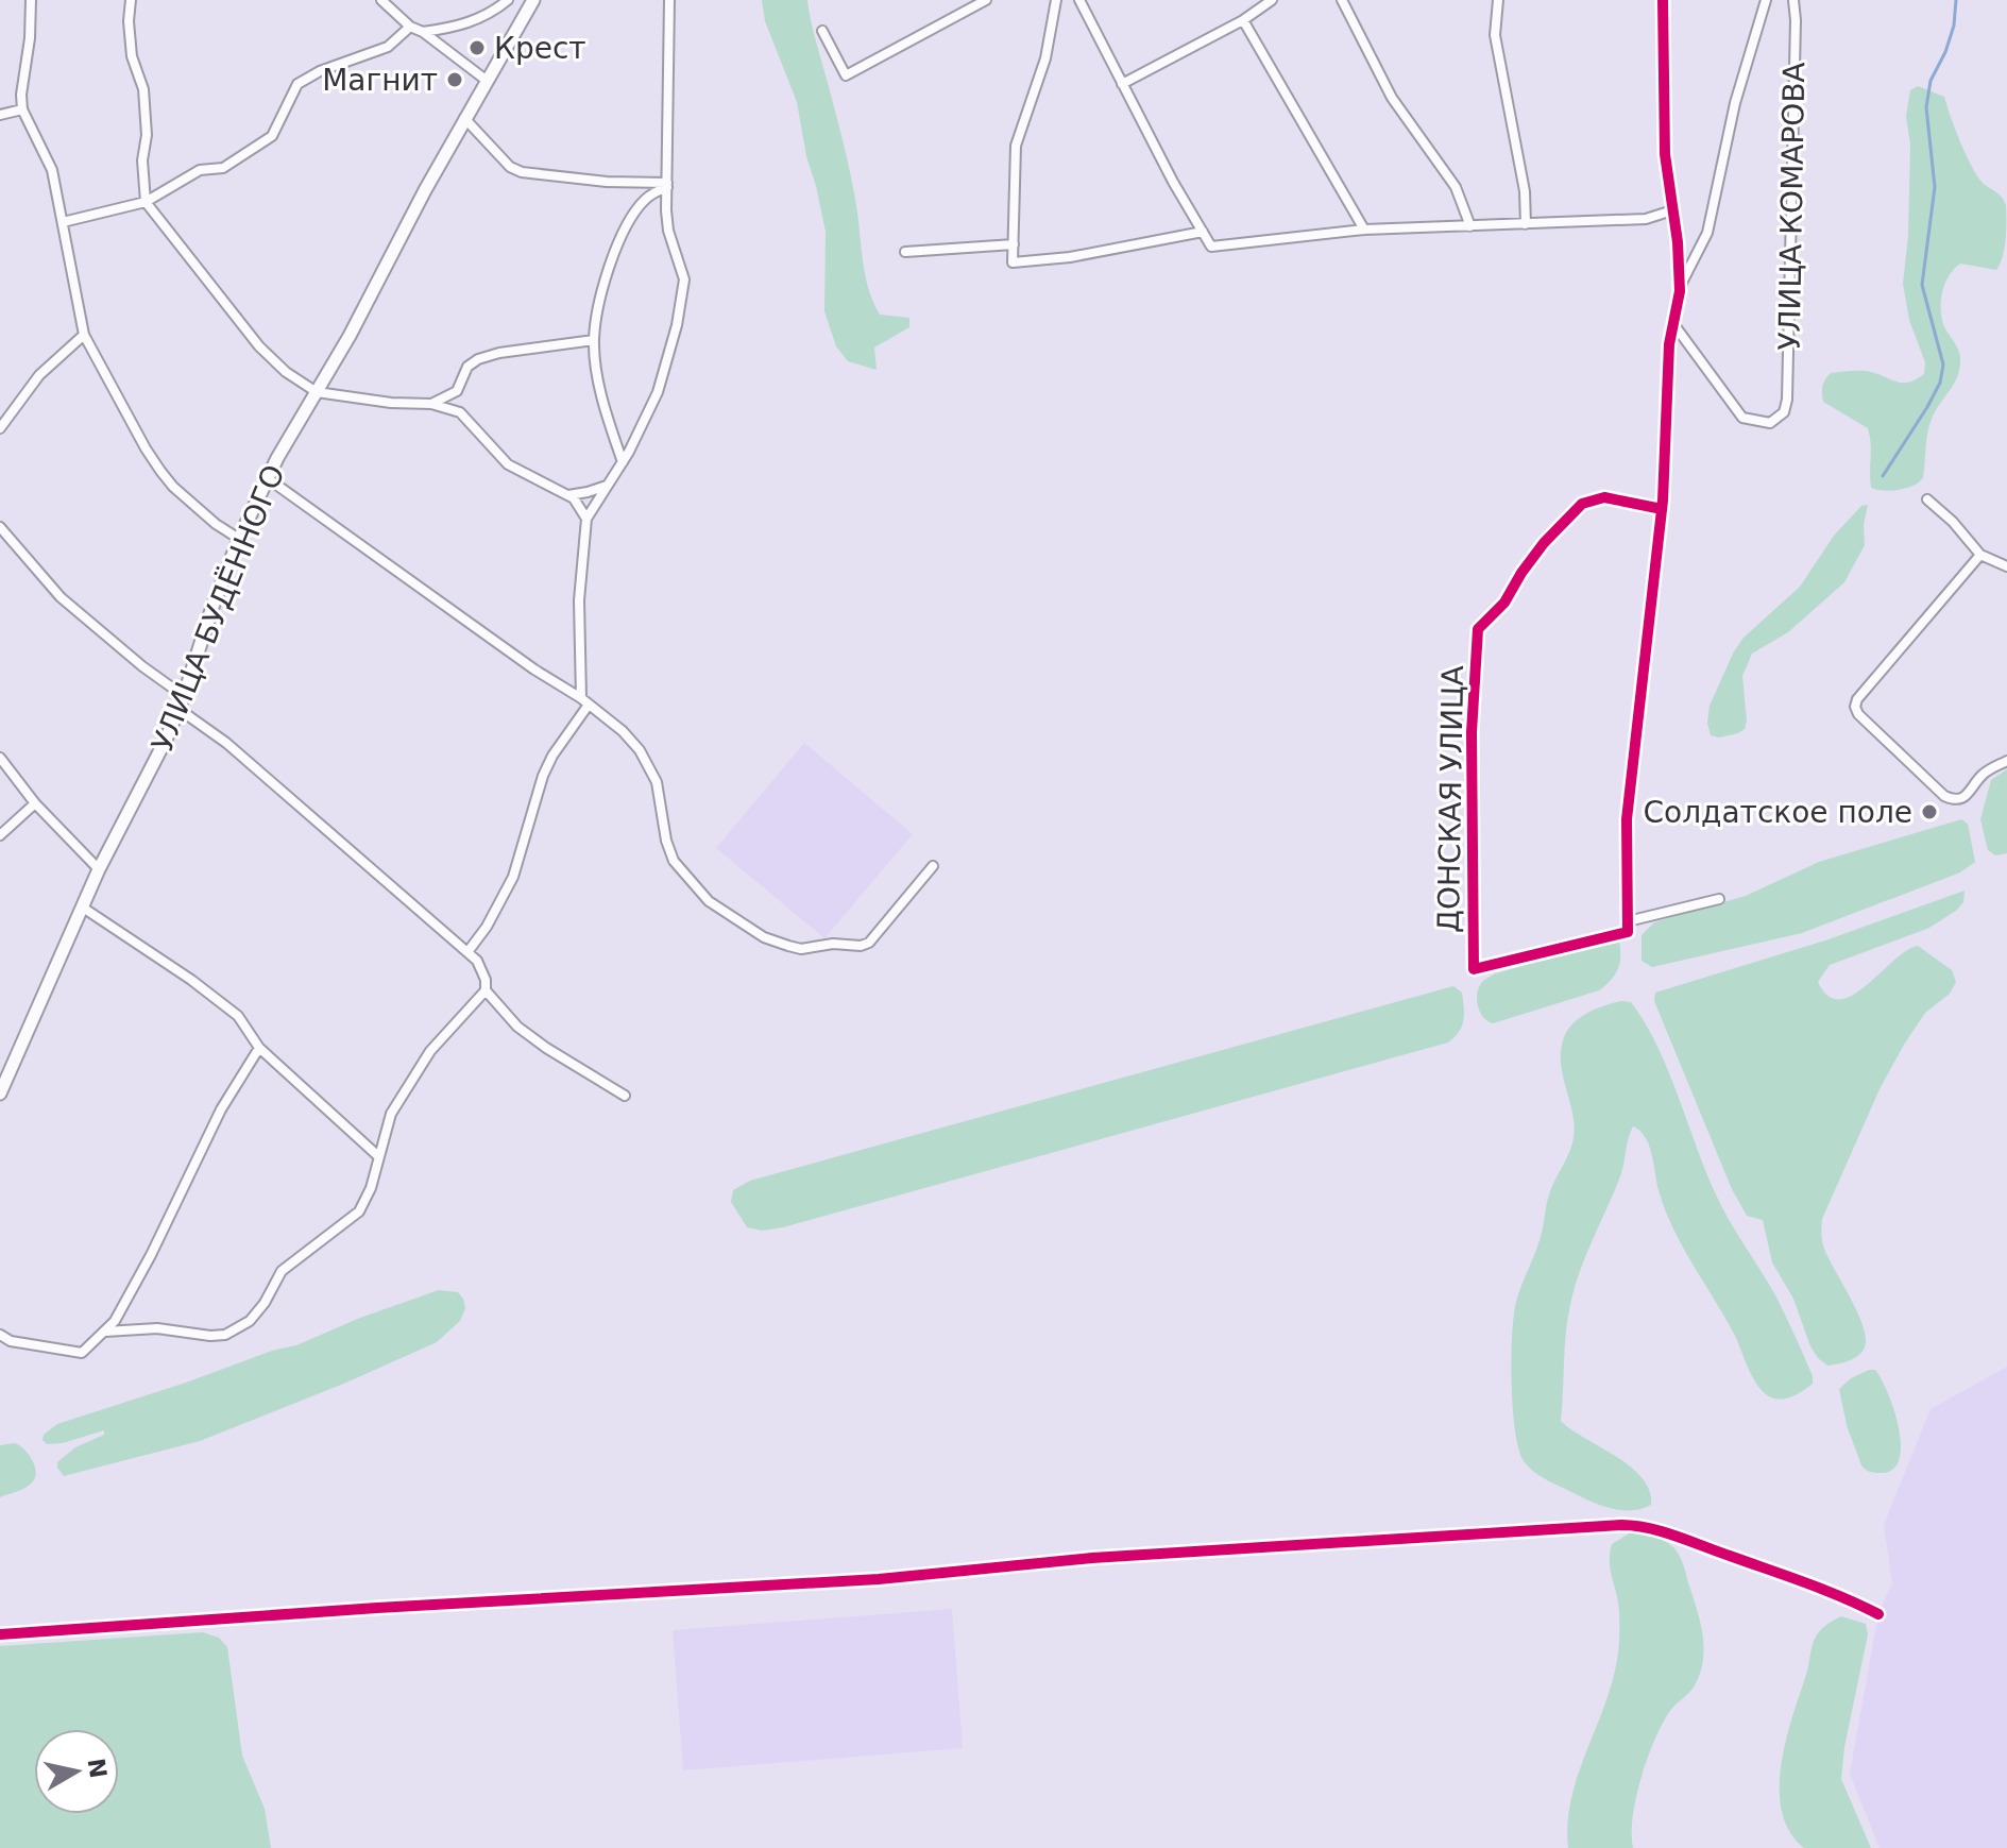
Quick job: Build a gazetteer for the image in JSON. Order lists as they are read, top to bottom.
{
  "streets": {
    "main road": ["УЛИЦА БУДЁННОГО"],
    "street": ["УЛИЦА КОМАРОВА", "ДОНСКАЯ УЛИЦА"]
  },
  "places": ["Крест", "Магнит", "Солдатское поле"],
  "north": "right"
}
